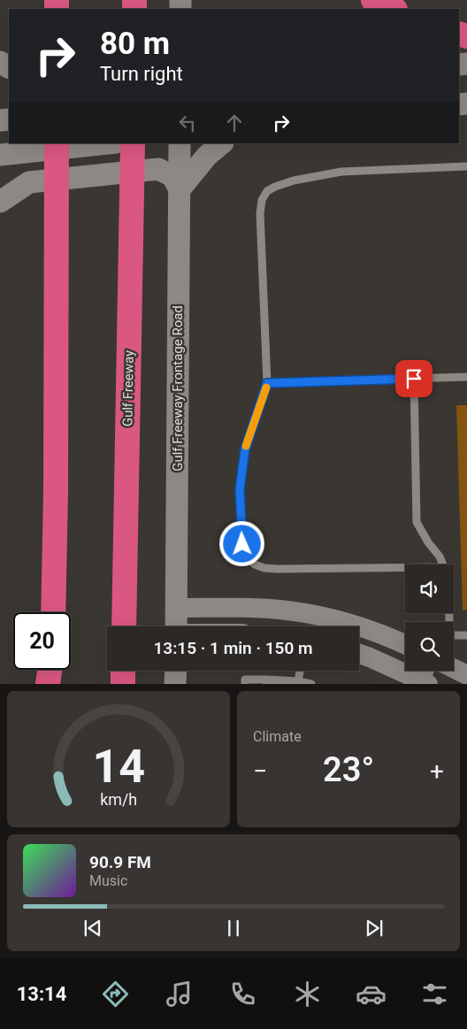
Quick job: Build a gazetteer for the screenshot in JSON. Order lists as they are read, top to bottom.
{
  "streets": {
    "highway": ["Gulf Freeway"],
    "main road": ["Gulf Freeway Frontage Road"]
  },
  "page": {
    "turn": ["80 m", "Turn right"],
    "limit": "20",
    "trip": "13:15 · 1 min · 150 m",
    "tile": "Climate",
    "heat": ["−", "23°", "+"],
    "song": ["90.9 FM", "Music"],
    "tabs": "13:14",
    "gauge": ["14", "km/h"]
  }
}
